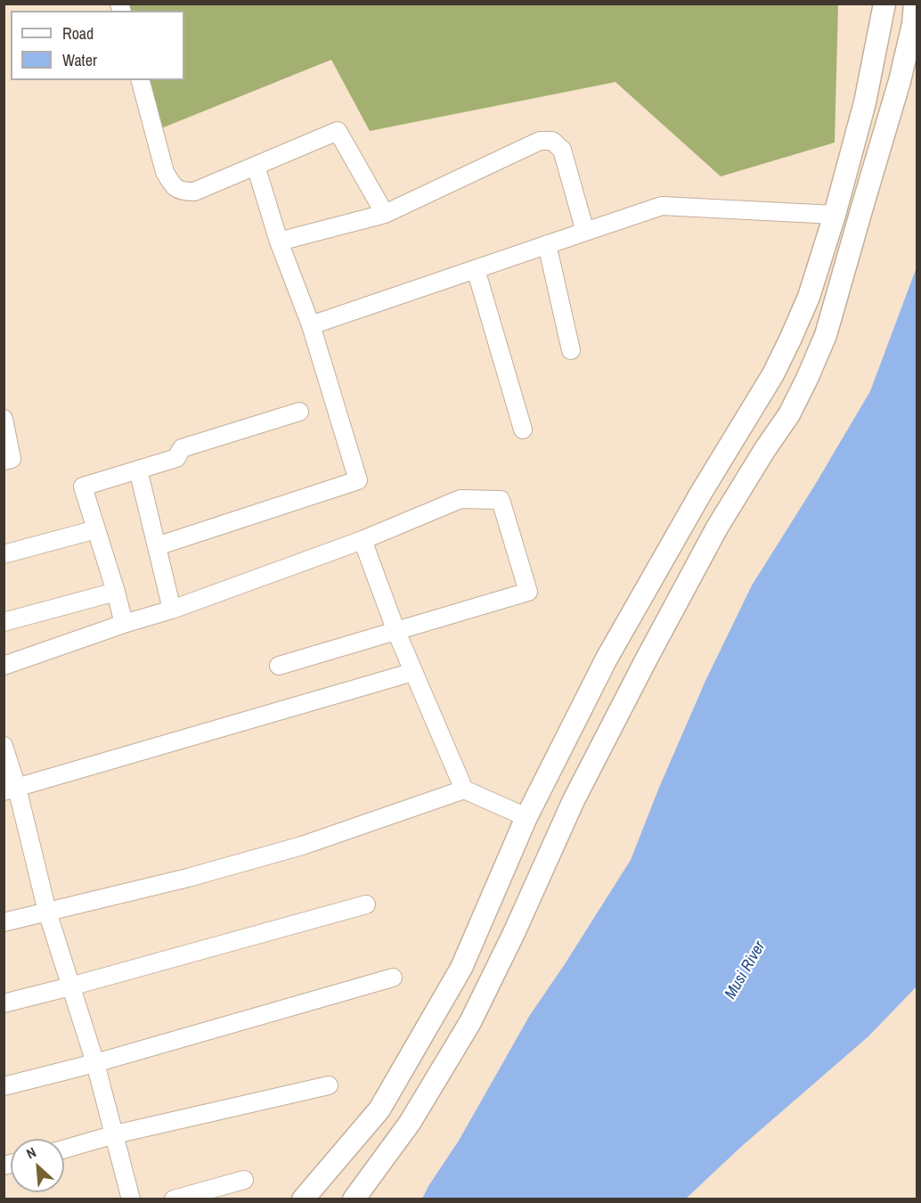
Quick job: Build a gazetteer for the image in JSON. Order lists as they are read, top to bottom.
{
  "water": ["Musi River"],
  "legend": ["Road", "Water"],
  "north": "top left"
}
